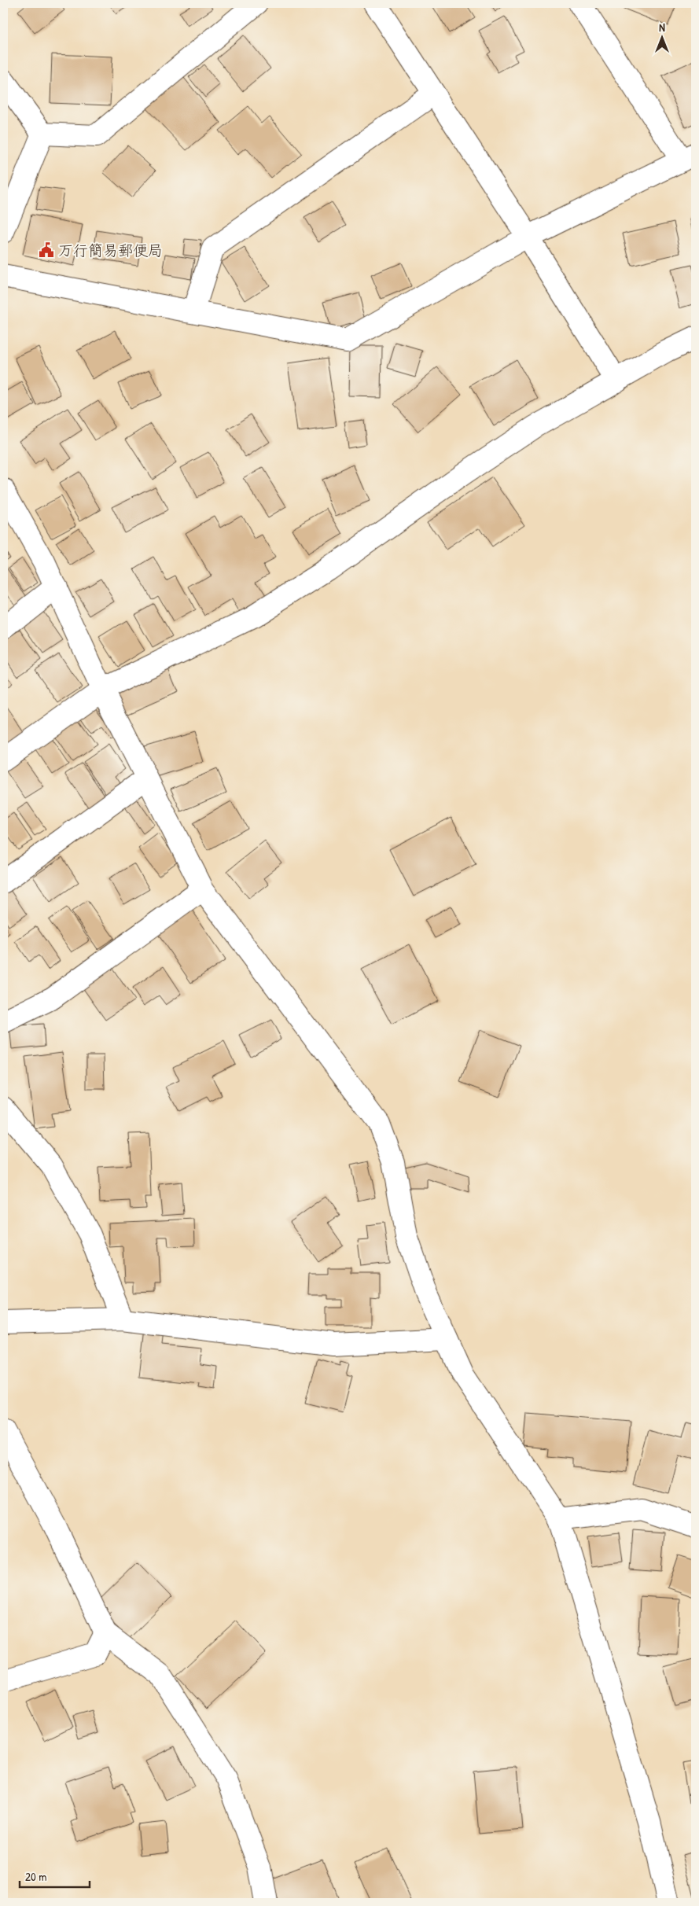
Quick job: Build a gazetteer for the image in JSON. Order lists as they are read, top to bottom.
{
  "places": {
    "public building": ["万行簡易郵便局"]
  },
  "scale_bar": "20 m",
  "north": "top"
}
